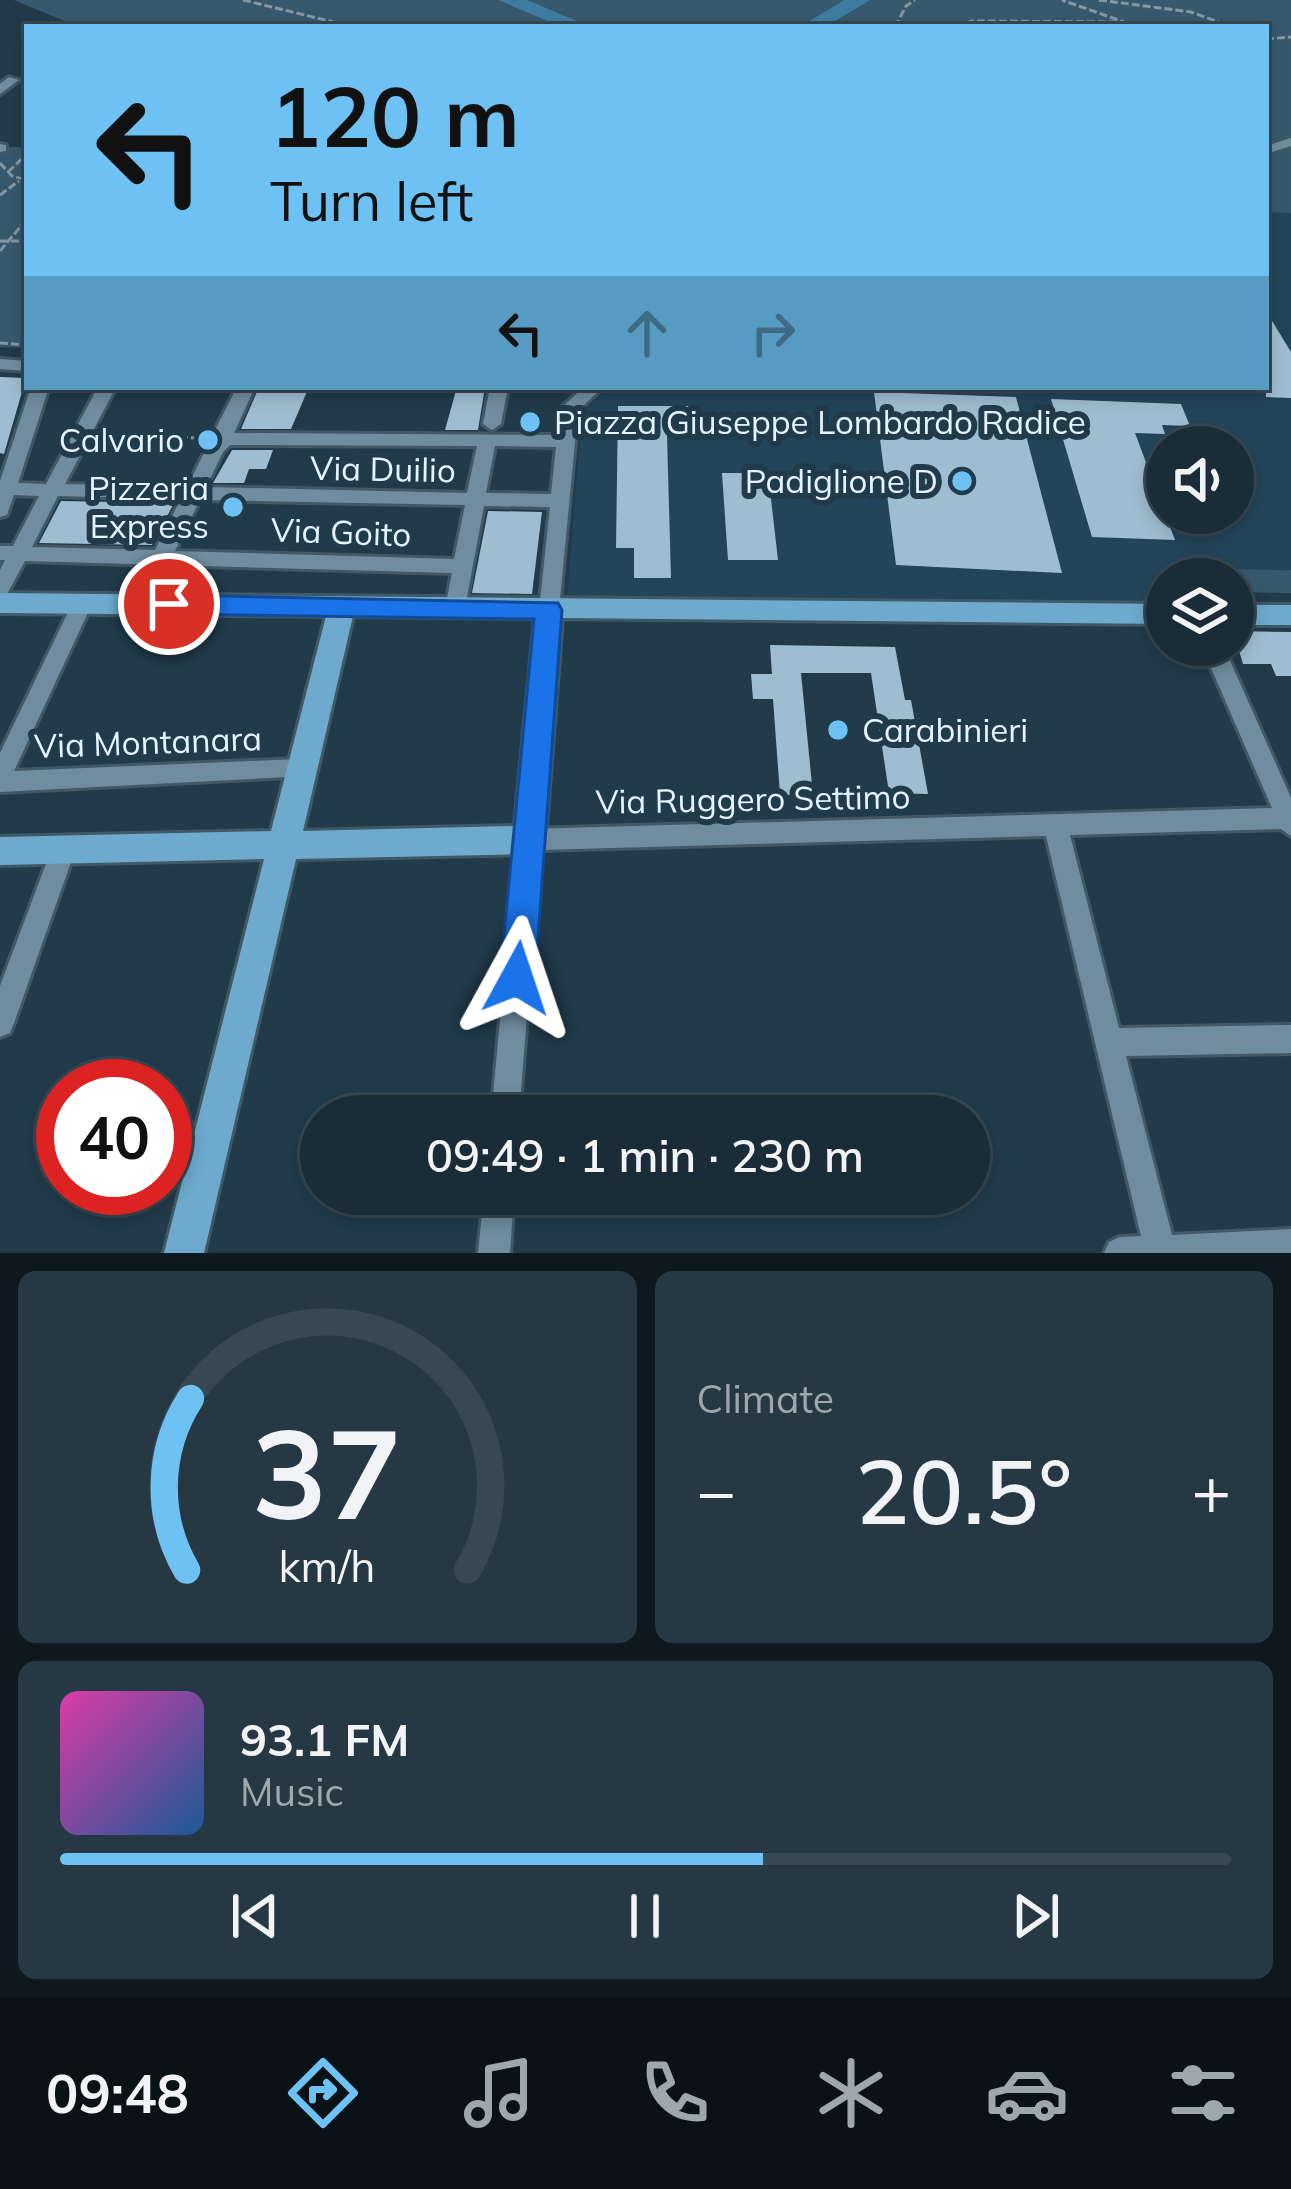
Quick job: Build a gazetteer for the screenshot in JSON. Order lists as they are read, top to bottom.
{
  "streets": {
    "main road": ["Via Ruggero Settimo"],
    "street": ["Via Duilio", "Via Goito", "Via Montanara"]
  },
  "places": [
    "Piazza Giuseppe Lombardo Radice",
    "Calvario",
    "Padiglione D",
    "Pizzeria Express",
    "Carabinieri"
  ],
  "page": {
    "turn": ["120 m", "Turn left"],
    "limit": "40",
    "trip": "09:49 · 1 min · 230 m",
    "tile": "Climate",
    "heat": ["−", "20.5°", "+"],
    "song": ["93.1 FM", "Music"],
    "tabs": "09:48",
    "gauge": ["37", "km/h"]
  }
}
